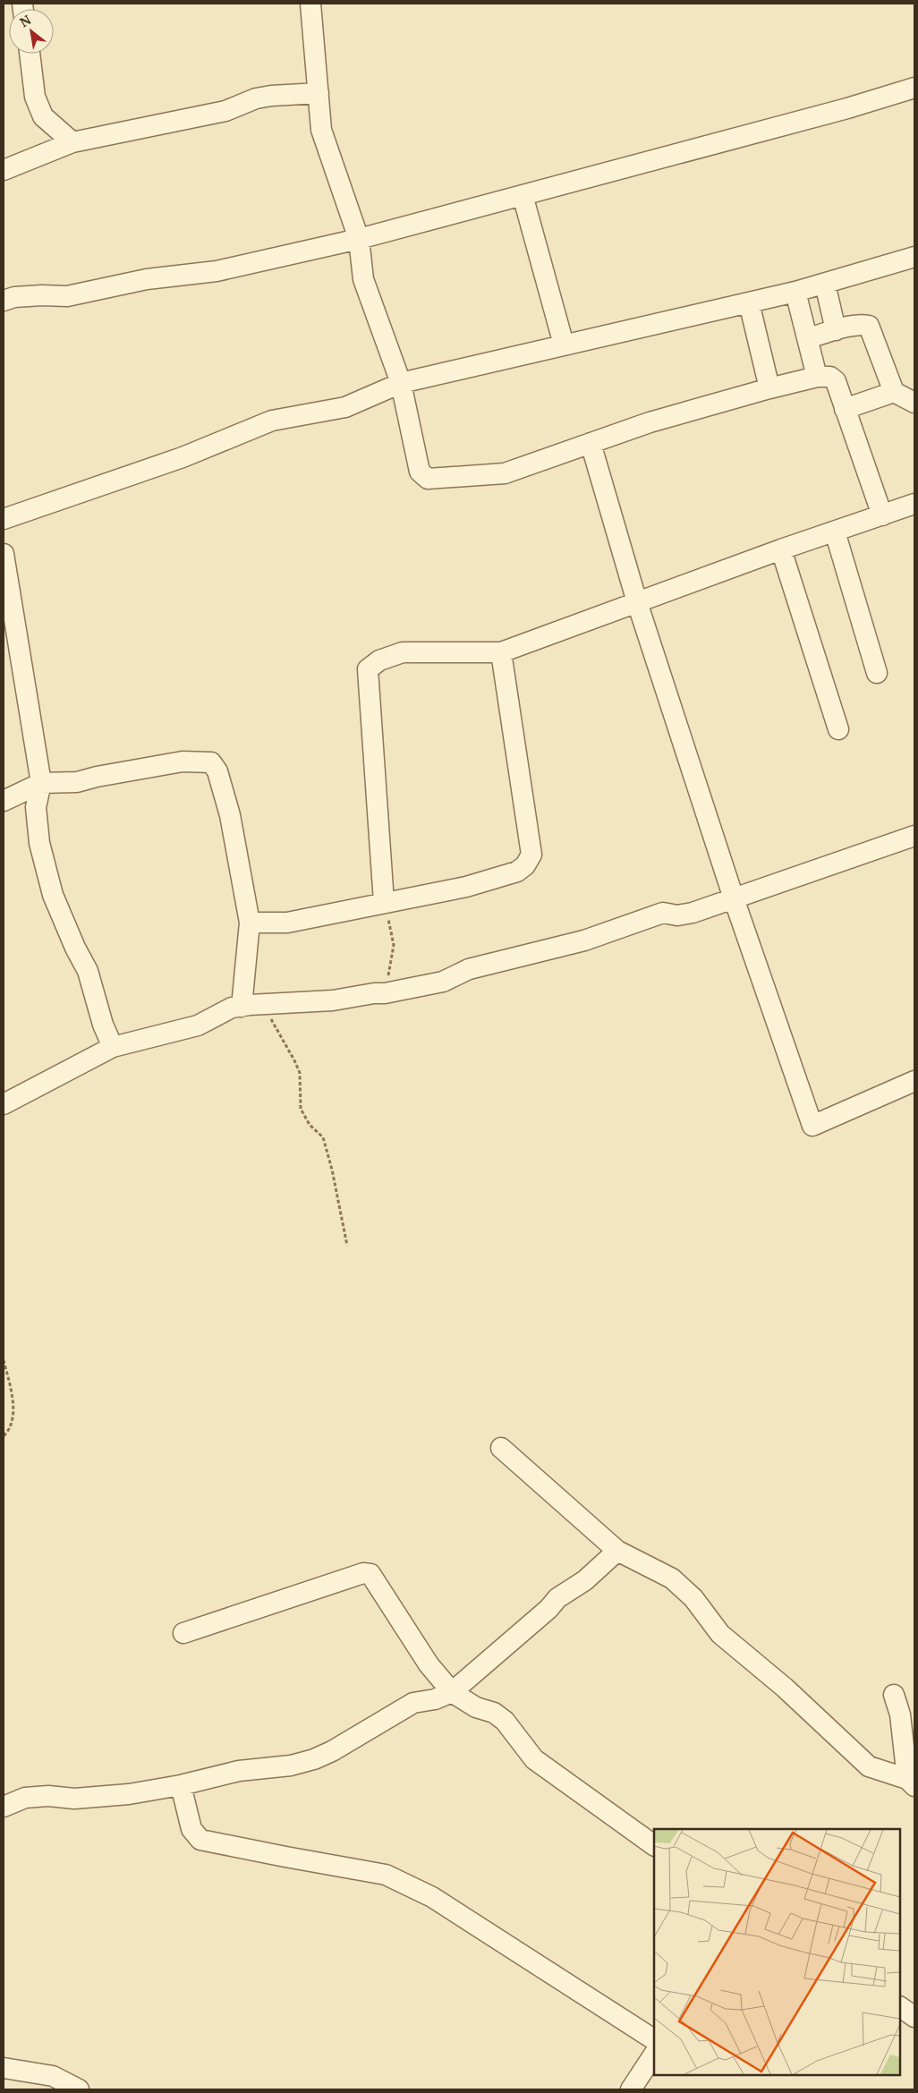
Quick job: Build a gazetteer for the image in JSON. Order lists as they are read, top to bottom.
{
  "north": "top left"
}
